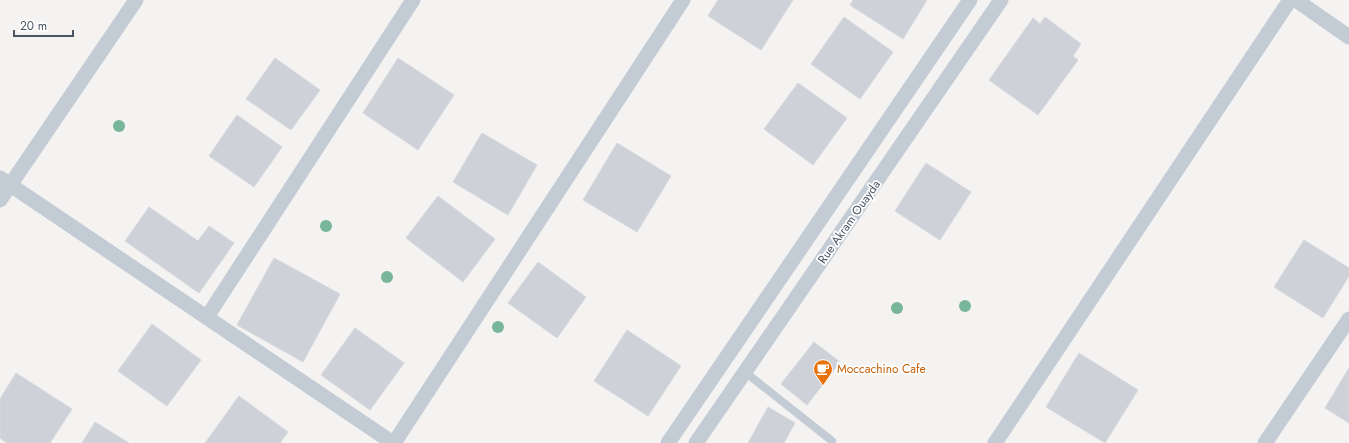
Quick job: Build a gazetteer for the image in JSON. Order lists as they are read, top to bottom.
{
  "streets": {
    "street": ["Rue Akram Ouayda"]
  },
  "places": {
    "cafe": ["Moccachino Cafe"]
  },
  "scale_bar": "20 m"
}
